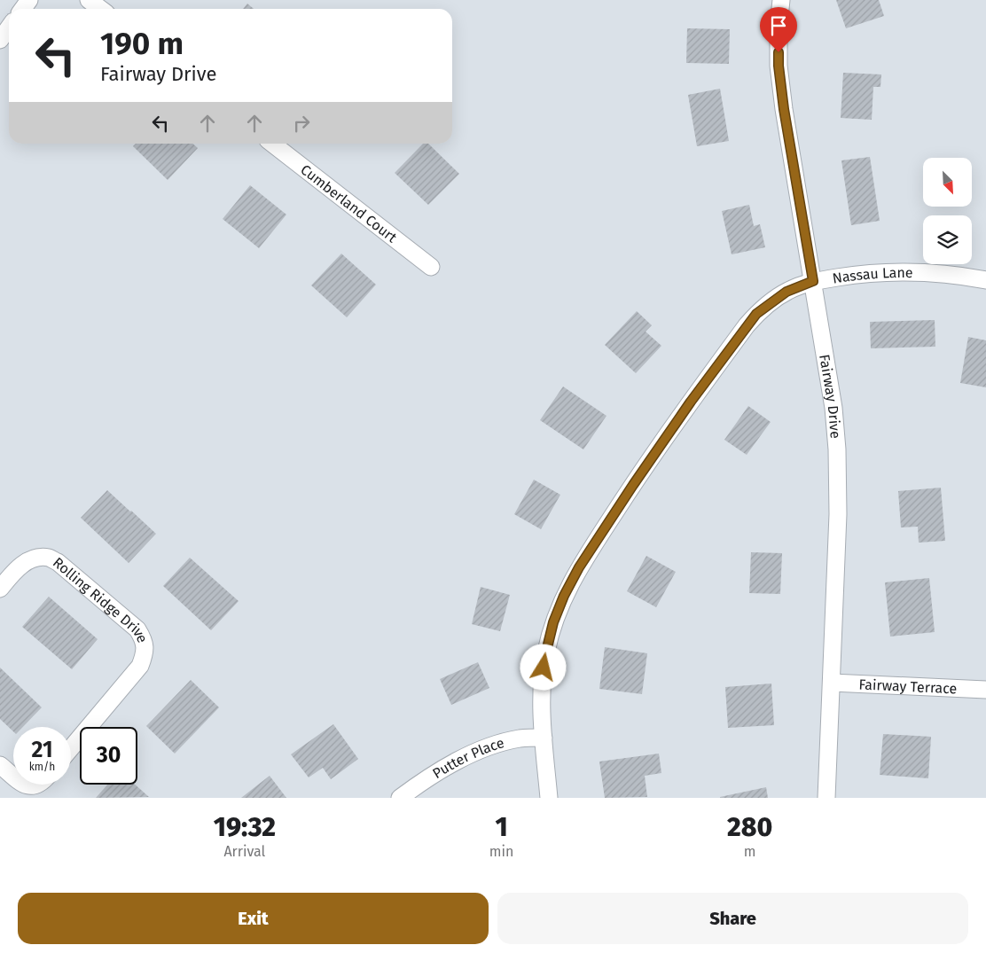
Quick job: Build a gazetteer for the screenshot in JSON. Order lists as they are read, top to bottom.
{
  "streets": {
    "street": [
      "Cumberland Court",
      "Nassau Lane",
      "Fairway Drive",
      "Rolling Ridge Drive",
      "Fairway Terrace",
      "Putter Place"
    ]
  },
  "crossings": [
    ["Nassau Lane", "Fairway Drive"],
    ["Nassau Lane", "Putter Place"],
    ["Fairway Drive", "Fairway Terrace"]
  ],
  "north": "bottom right",
  "page": {
    "turn": ["190 m", "Fairway Drive"],
    "speed": "21 km/h",
    "limit": "30",
    "eta": [
      "19:32",
      "Arrival",
      "1",
      "min",
      "280",
      "m"
    ],
    "buttons": ["Exit", "Share"]
  }
}
